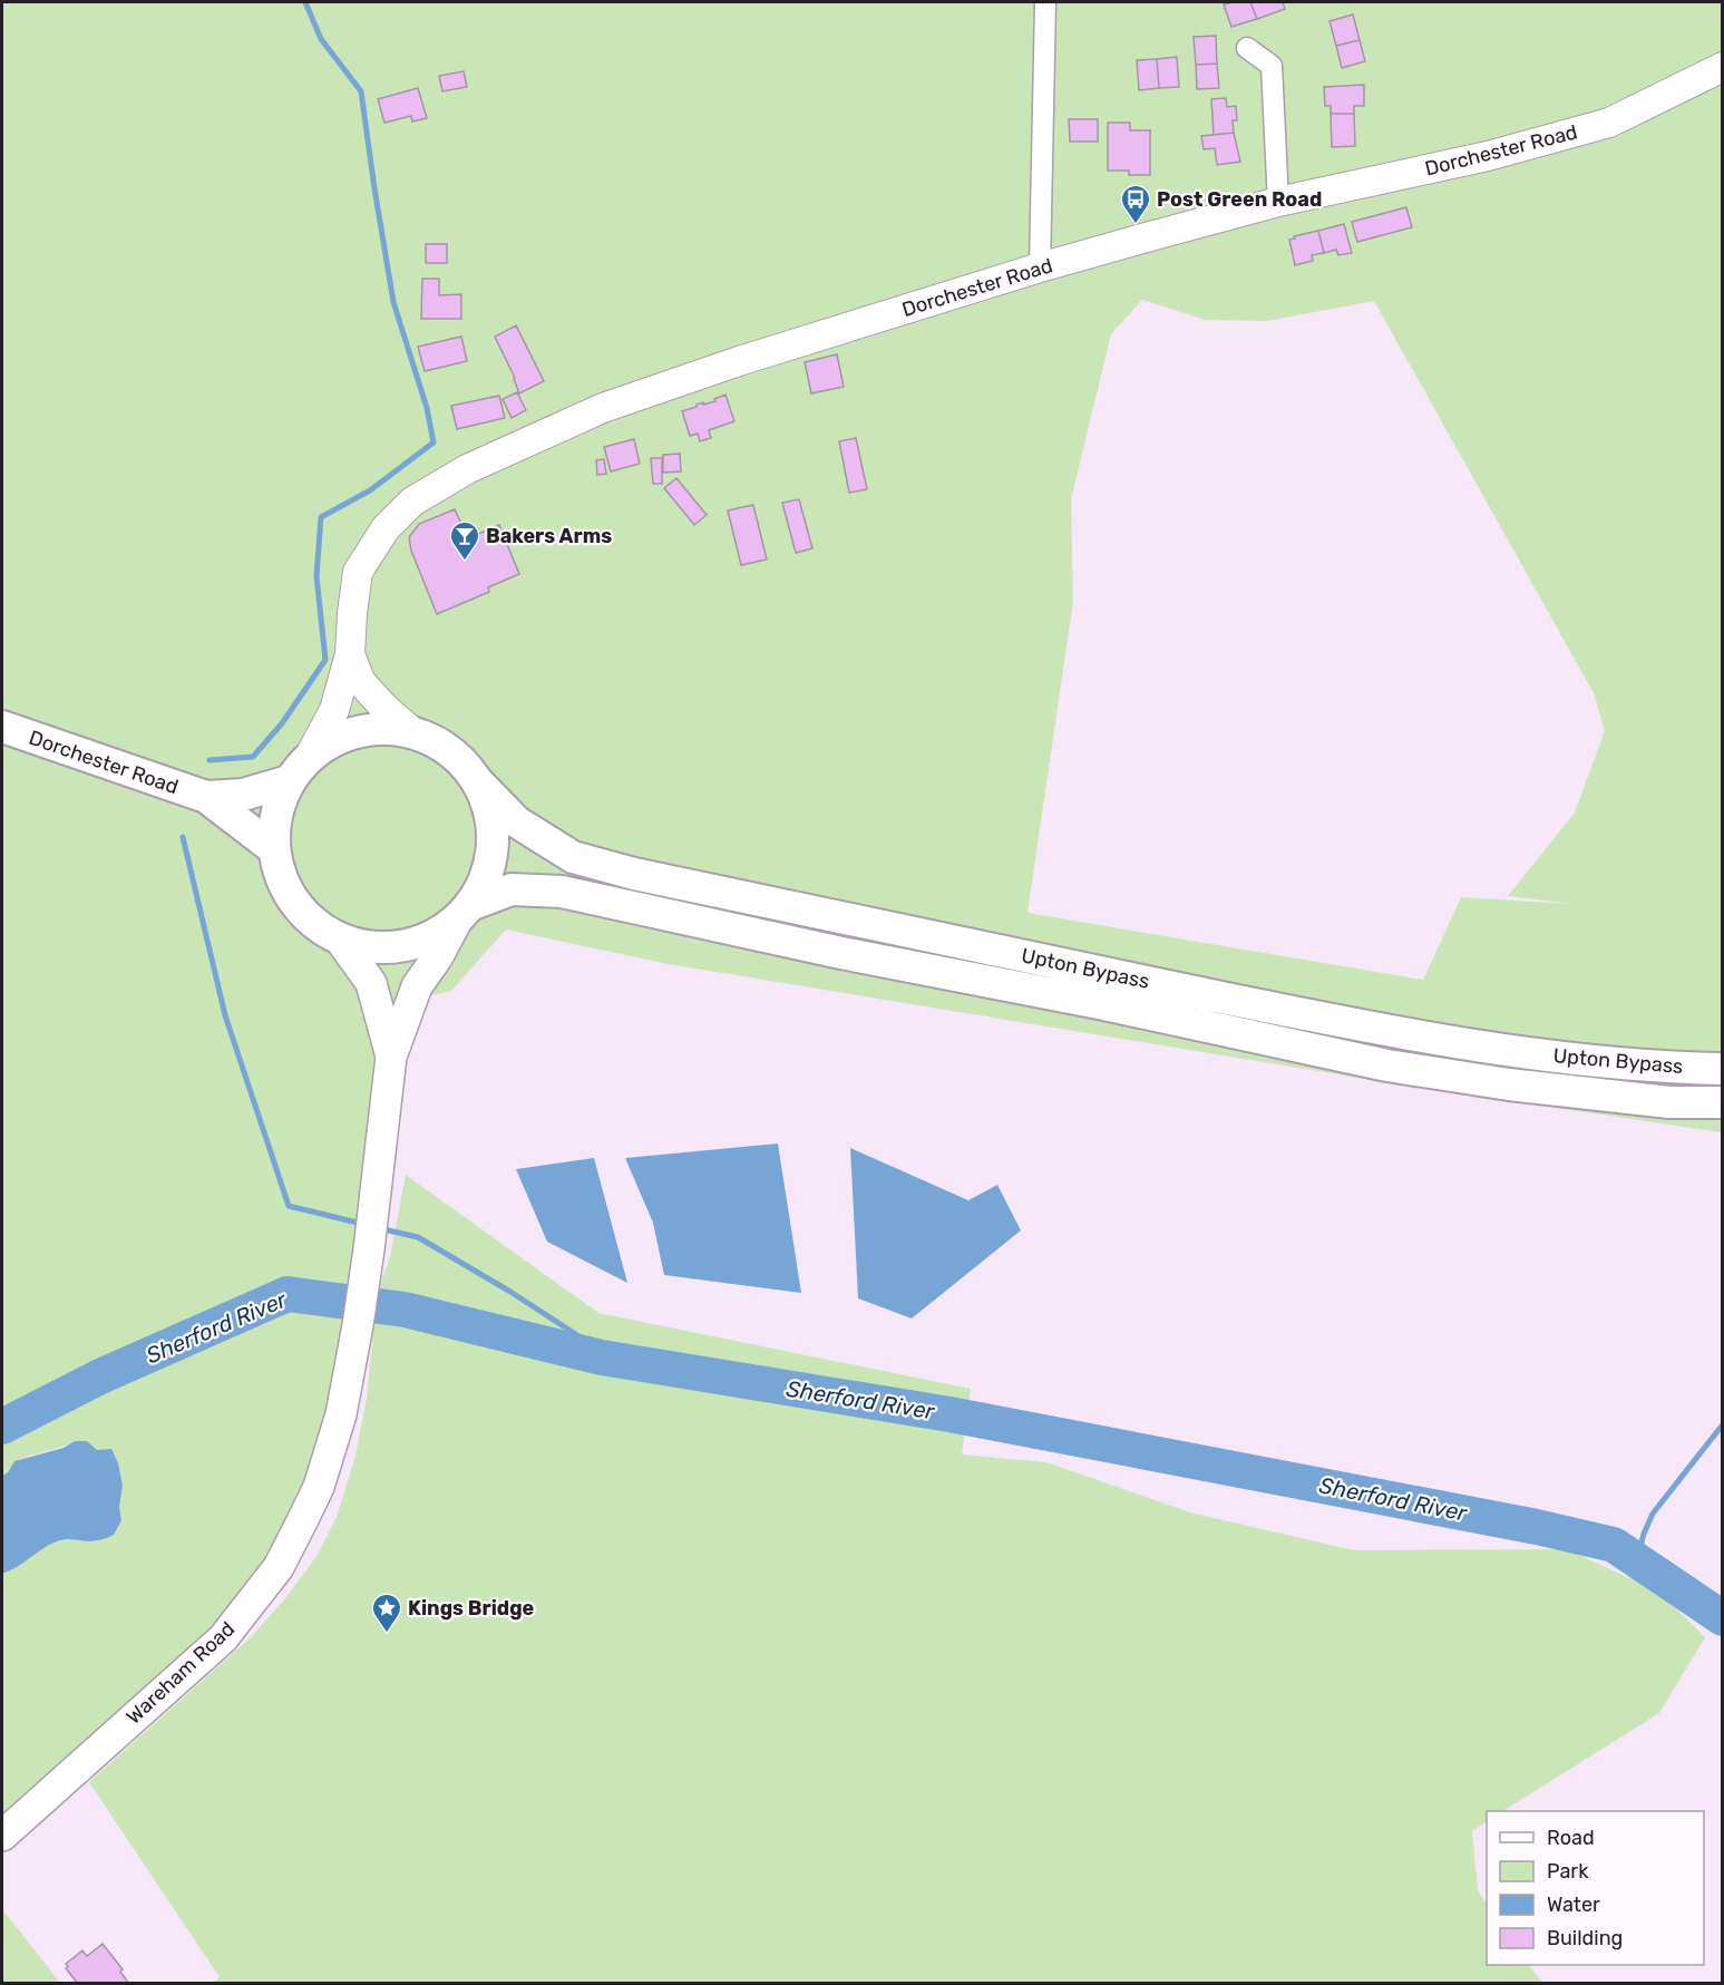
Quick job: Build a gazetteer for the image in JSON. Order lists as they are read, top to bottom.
{
  "streets": {
    "highway": ["Dorchester Road", "Upton Bypass"],
    "main road": ["Wareham Road"]
  },
  "crossings": [
    ["Dorchester Road", "Upton Bypass"]
  ],
  "water": ["Sherford River"],
  "places": {
    "bus stop": ["Post Green Road"],
    "bar": ["Bakers Arms"],
    "place": ["Kings Bridge"]
  },
  "legend": [
    "Road",
    "Park",
    "Water",
    "Building"
  ]
}
